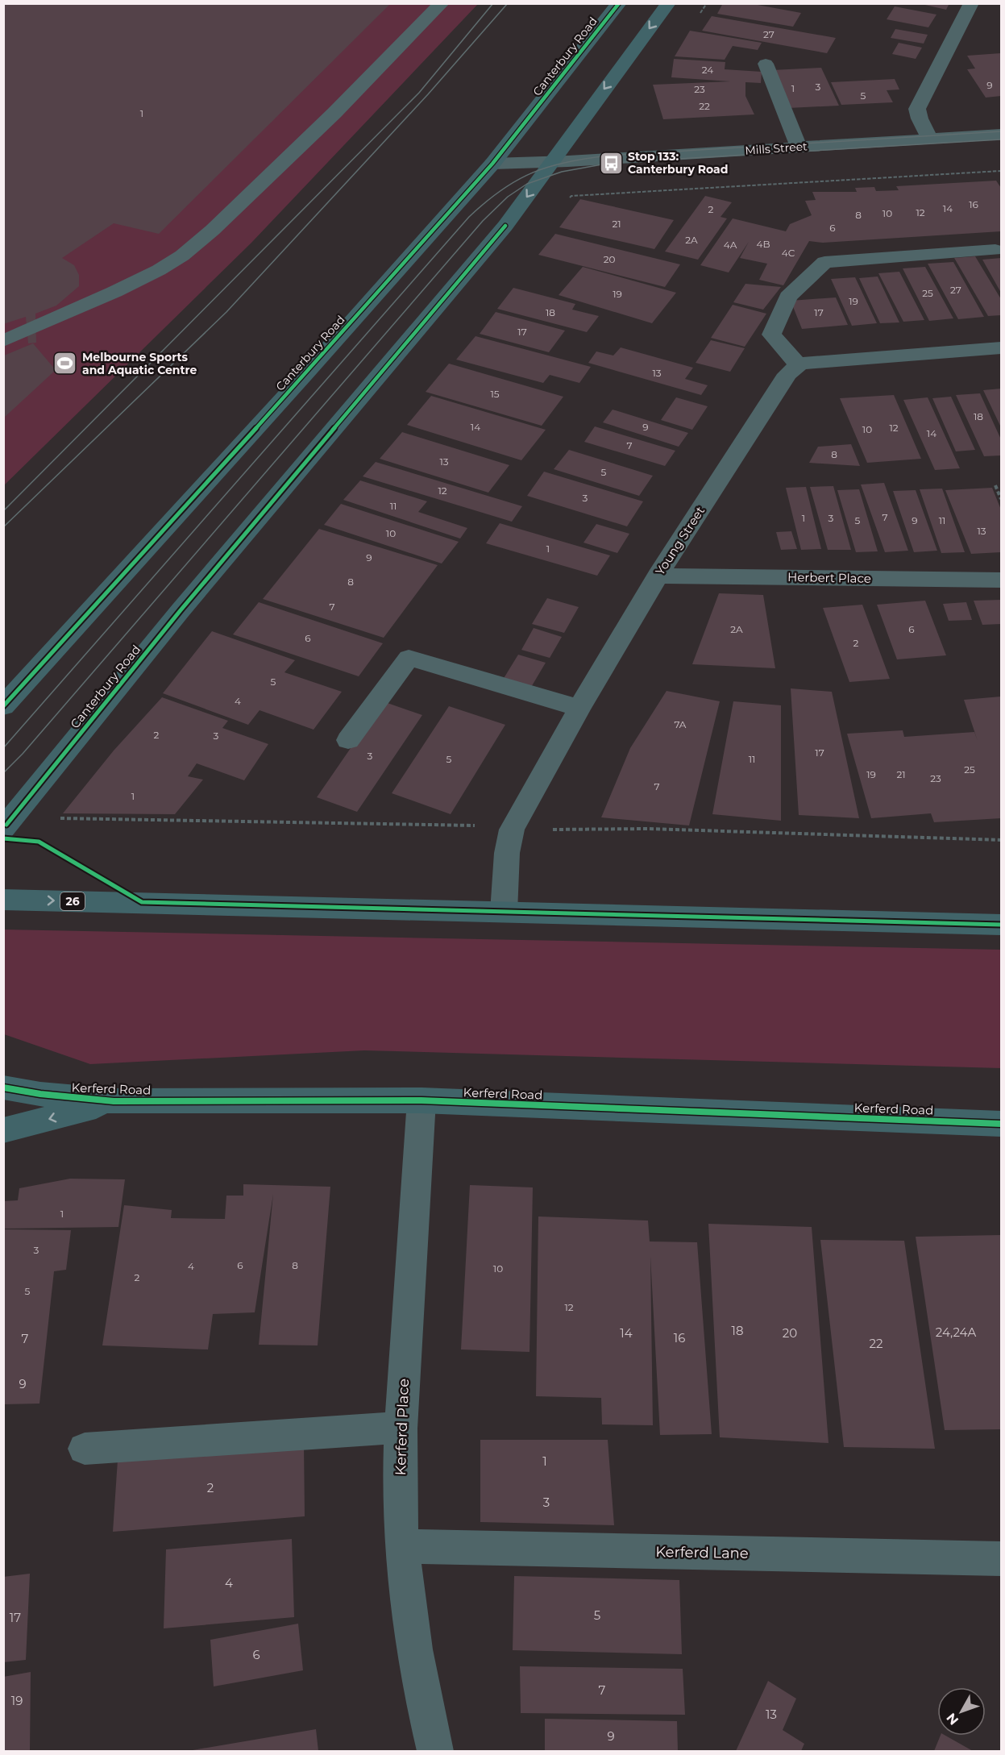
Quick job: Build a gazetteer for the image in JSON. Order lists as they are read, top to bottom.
{
  "streets": {
    "main road": ["Canterbury Road", "26", "Kerferd Road"],
    "street": [
      "Mills Street",
      "Young Street",
      "Herbert Place",
      "Kerferd Place",
      "Kerferd Lane"
    ]
  },
  "crossings": [
    ["Canterbury Road", "Mills Street"],
    ["Young Street", "Herbert Place"],
    ["Young Street", "26"],
    ["Kerferd Road", "Kerferd Place"],
    ["Kerferd Place", "Kerferd Lane"]
  ],
  "places": {
    "bus stop": ["Stop 133: Canterbury Road"],
    "sports": ["Melbourne Sports and Aquatic Centre"]
  },
  "house_numbers": [
    "27",
    "24",
    "9",
    "3",
    "1",
    "23",
    "5",
    "22",
    "1",
    "16",
    "14",
    "2",
    "12",
    "10",
    "8",
    "21",
    "6",
    "2A",
    "4B",
    "4A",
    "4C",
    "20",
    "27",
    "25",
    "19",
    "19",
    "18",
    "17",
    "17",
    "13",
    "15",
    "18",
    "14",
    "9",
    "12",
    "10",
    "14",
    "7",
    "8",
    "13",
    "5",
    "12",
    "3",
    "11",
    "7",
    "1",
    "3",
    "5",
    "9",
    "11",
    "13",
    "10",
    "1",
    "9",
    "8",
    "7",
    "2A",
    "6",
    "6",
    "2",
    "5",
    "4",
    "7A",
    "2",
    "3",
    "17",
    "3",
    "5",
    "11",
    "25",
    "19",
    "21",
    "23",
    "7",
    "1",
    "1",
    "3",
    "6",
    "8",
    "4",
    "10",
    "2",
    "5",
    "12",
    "18",
    "24,24A",
    "14",
    "20",
    "16",
    "7",
    "22",
    "9",
    "1",
    "2",
    "3",
    "4",
    "5",
    "17",
    "6",
    "7",
    "19",
    "13",
    "9"
  ],
  "north": "bottom left"
}
